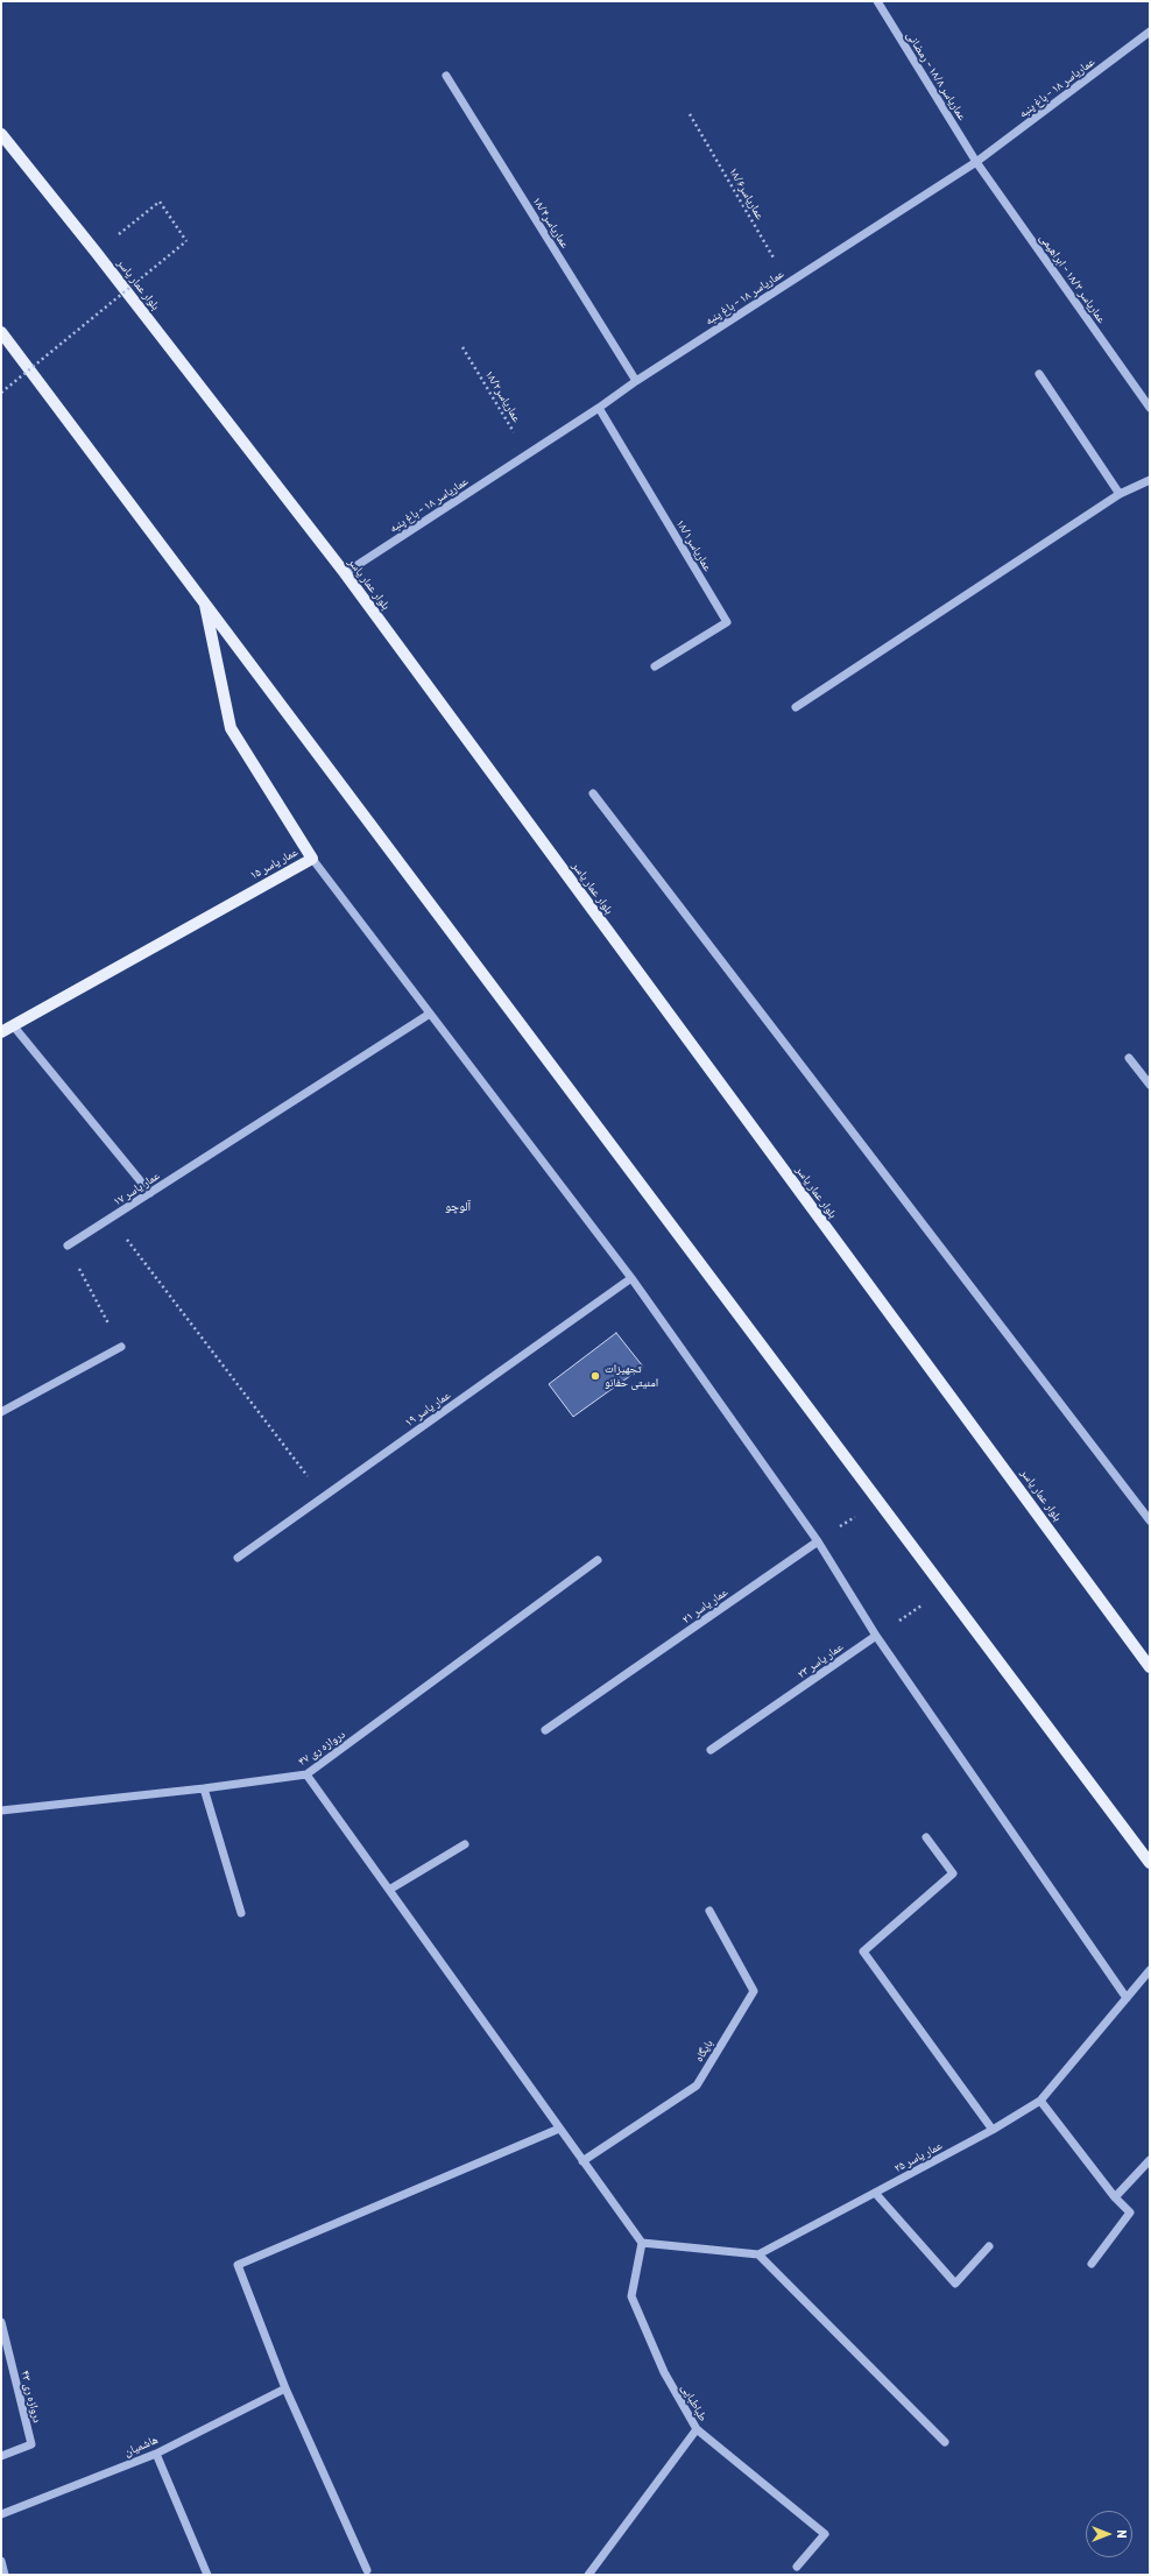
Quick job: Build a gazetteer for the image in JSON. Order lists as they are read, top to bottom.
{
  "streets": {
    "main road": ["بلوار عمار یاسر", "عمار یاسر ۱۵"],
    "street": [
      "عماریاسر ۱۸/۸ - رمضانی",
      "عماریاسر ۱۸ - باغ پنبه",
      "عماریاسر۱۸/۴",
      "عماریاسر ۱۸/۳ - ابراهیمی",
      "عماریاسر۱۸/۱",
      "عمار یاسر ۱۷",
      "عمار یاسر ۱۹",
      "عمار یاسر ۲۱",
      "عمار یاسر ۲۳",
      "دروازه ری ۴۷",
      "بایگاه",
      "عمار یاسر ۲۵",
      "دروازه ری ۴۳",
      "طباطبایی",
      "هاشمیان"
    ],
    "path": ["عماریاسر۱۸/۶", "عماریاسر۱۸/۲"]
  },
  "crossings": [
    ["عماریاسر ۱۸/۸ - رمضانی", "عماریاسر ۱۸ - باغ پنبه"],
    ["عماریاسر ۱۸/۸ - رمضانی", "عماریاسر ۱۸/۳ - ابراهیمی"],
    ["عماریاسر ۱۸ - باغ پنبه", "عماریاسر۱۸/۶"],
    ["عماریاسر ۱۸ - باغ پنبه", "عماریاسر۱۸/۴"],
    ["عماریاسر ۱۸ - باغ پنبه", "عماریاسر ۱۸/۳ - ابراهیمی"],
    ["عماریاسر ۱۸ - باغ پنبه", "بلوار عمار یاسر"],
    ["عماریاسر ۱۸ - باغ پنبه", "عماریاسر۱۸/۲"],
    ["عماریاسر ۱۸ - باغ پنبه", "عماریاسر۱۸/۱"]
  ],
  "districts": ["آلوچو"],
  "places": ["تجهیزات امنیتی حفانو"],
  "north": "right"
}
